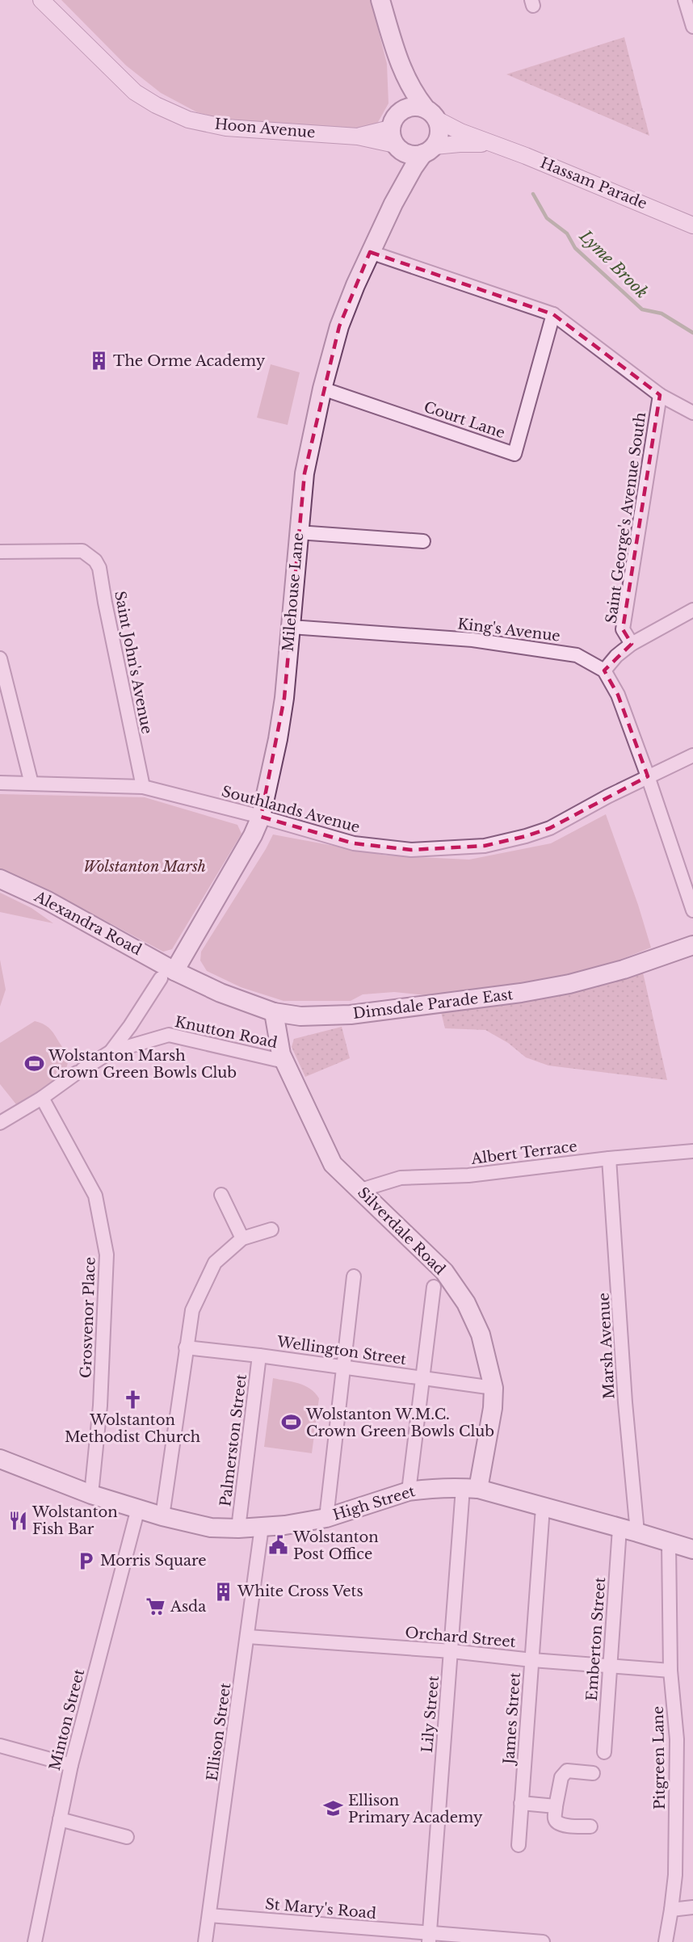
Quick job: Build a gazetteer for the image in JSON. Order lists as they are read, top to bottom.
{
  "streets": {
    "main road": [
      "Milehouse Lane",
      "Alexandra Road",
      "Dimsdale Parade East",
      "Silverdale Road",
      "High Street"
    ],
    "street": [
      "Hoon Avenue",
      "Hassam Parade",
      "Court Lane",
      "Saint George's Avenue South",
      "King's Avenue",
      "Saint John's Avenue",
      "Southlands Avenue",
      "Knutton Road",
      "Albert Terrace",
      "Grosvenor Place",
      "Marsh Avenue",
      "Wellington Street",
      "Palmerston Street",
      "Orchard Street",
      "Emberton Street",
      "Lily Street",
      "James Street",
      "Minton Street",
      "Ellison Street",
      "Pitgreen Lane",
      "St Mary's Road"
    ]
  },
  "crossings": [
    ["Hoon Avenue", "Hassam Parade"],
    ["Hoon Avenue", "Milehouse Lane"],
    ["Hassam Parade", "Milehouse Lane"],
    ["Court Lane", "Milehouse Lane"],
    ["Milehouse Lane", "King's Avenue"],
    ["Milehouse Lane", "Southlands Avenue"],
    ["Milehouse Lane", "Alexandra Road"],
    ["Milehouse Lane", "Dimsdale Parade East"],
    ["Saint John's Avenue", "Southlands Avenue"],
    ["Alexandra Road", "Dimsdale Parade East"],
    ["Dimsdale Parade East", "Silverdale Road"],
    ["Knutton Road", "Silverdale Road"],
    ["Knutton Road", "Grosvenor Place"],
    ["Albert Terrace", "Silverdale Road"],
    ["Albert Terrace", "Marsh Avenue"],
    ["Silverdale Road", "Wellington Street"],
    ["Silverdale Road", "High Street"],
    ["Silverdale Road", "Lily Street"],
    ["Grosvenor Place", "High Street"],
    ["Marsh Avenue", "High Street"],
    ["Wellington Street", "Palmerston Street"],
    ["Palmerston Street", "High Street"],
    ["High Street", "Emberton Street"],
    ["High Street", "Lily Street"],
    ["High Street", "James Street"],
    ["High Street", "Minton Street"],
    ["High Street", "Ellison Street"],
    ["High Street", "Pitgreen Lane"],
    ["Orchard Street", "Emberton Street"],
    ["Orchard Street", "Lily Street"],
    ["Orchard Street", "James Street"],
    ["Orchard Street", "Ellison Street"],
    ["Orchard Street", "Pitgreen Lane"],
    ["Lily Street", "St Mary's Road"],
    ["Ellison Street", "St Mary's Road"]
  ],
  "water": ["Lyme Brook"],
  "parks": ["Wolstanton Marsh"],
  "places": {
    "building": ["The Orme Academy", "White Cross Vets"],
    "sports": ["Wolstanton Marsh Crown Green Bowls Club", "Wolstanton W.M.C. Crown Green Bowls Club"],
    "church": ["Wolstanton Methodist Church"],
    "restaurant": ["Wolstanton Fish Bar"],
    "public building": ["Wolstanton Post Office"],
    "parking": ["Morris Square"],
    "supermarket": ["Asda"],
    "school or university": ["Ellison Primary Academy"]
  }
}
